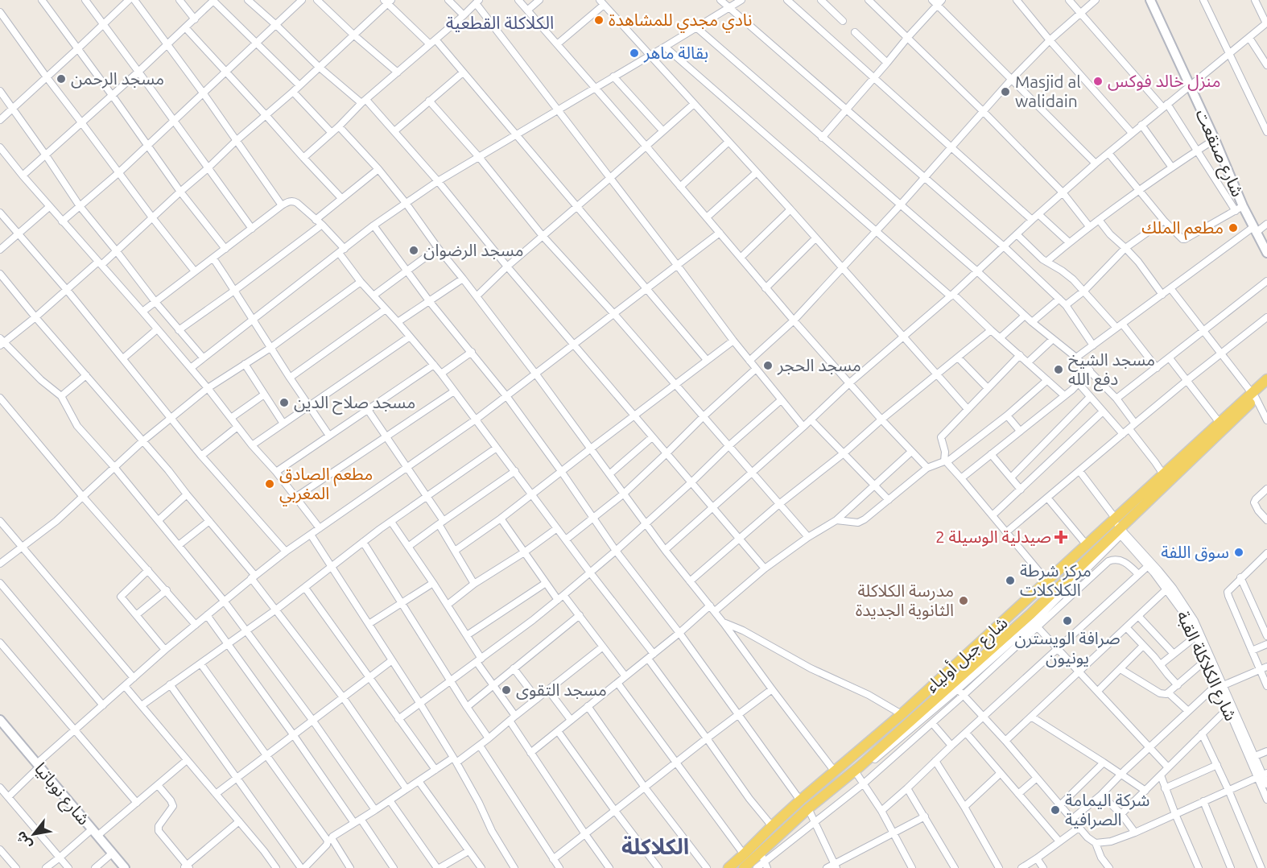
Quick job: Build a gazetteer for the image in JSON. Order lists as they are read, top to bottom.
{
  "streets": {
    "main road": ["شارع جبل أولياء"],
    "street": ["شارع صنقعت", "شارع الكلاكلة القبة", "شارع نوباتيا"]
  },
  "crossings": [
    ["شارع جبل أولياء", "شارع الكلاكلة القبة"]
  ],
  "districts": ["الكلاكلة القطعية", "الكلاكلة"],
  "places": {
    "other": [
      "نادي مجدي للمشاهدة",
      "بقالة ماهر",
      "مسجد الرحمن",
      "منزل خالد فوكس",
      "Masjid al walidain",
      "مطعم الملك",
      "مسجد الرضوان",
      "مسجد الحجر",
      "مسجد الشيخ دفع الله",
      "مسجد صلاح الدين",
      "مطعم الصادق المغربي",
      "سوق اللفة",
      "مركز شرطة الكلاكلات",
      "مدرسة الكلاكلة الثانوية الجديدة",
      "صرافة الويسترن يونيون",
      "مسجد التقوى",
      "شركة اليمامة الصرافية"
    ],
    "health": ["صيدلية الوسيلة 2"]
  },
  "north": "bottom left"
}
